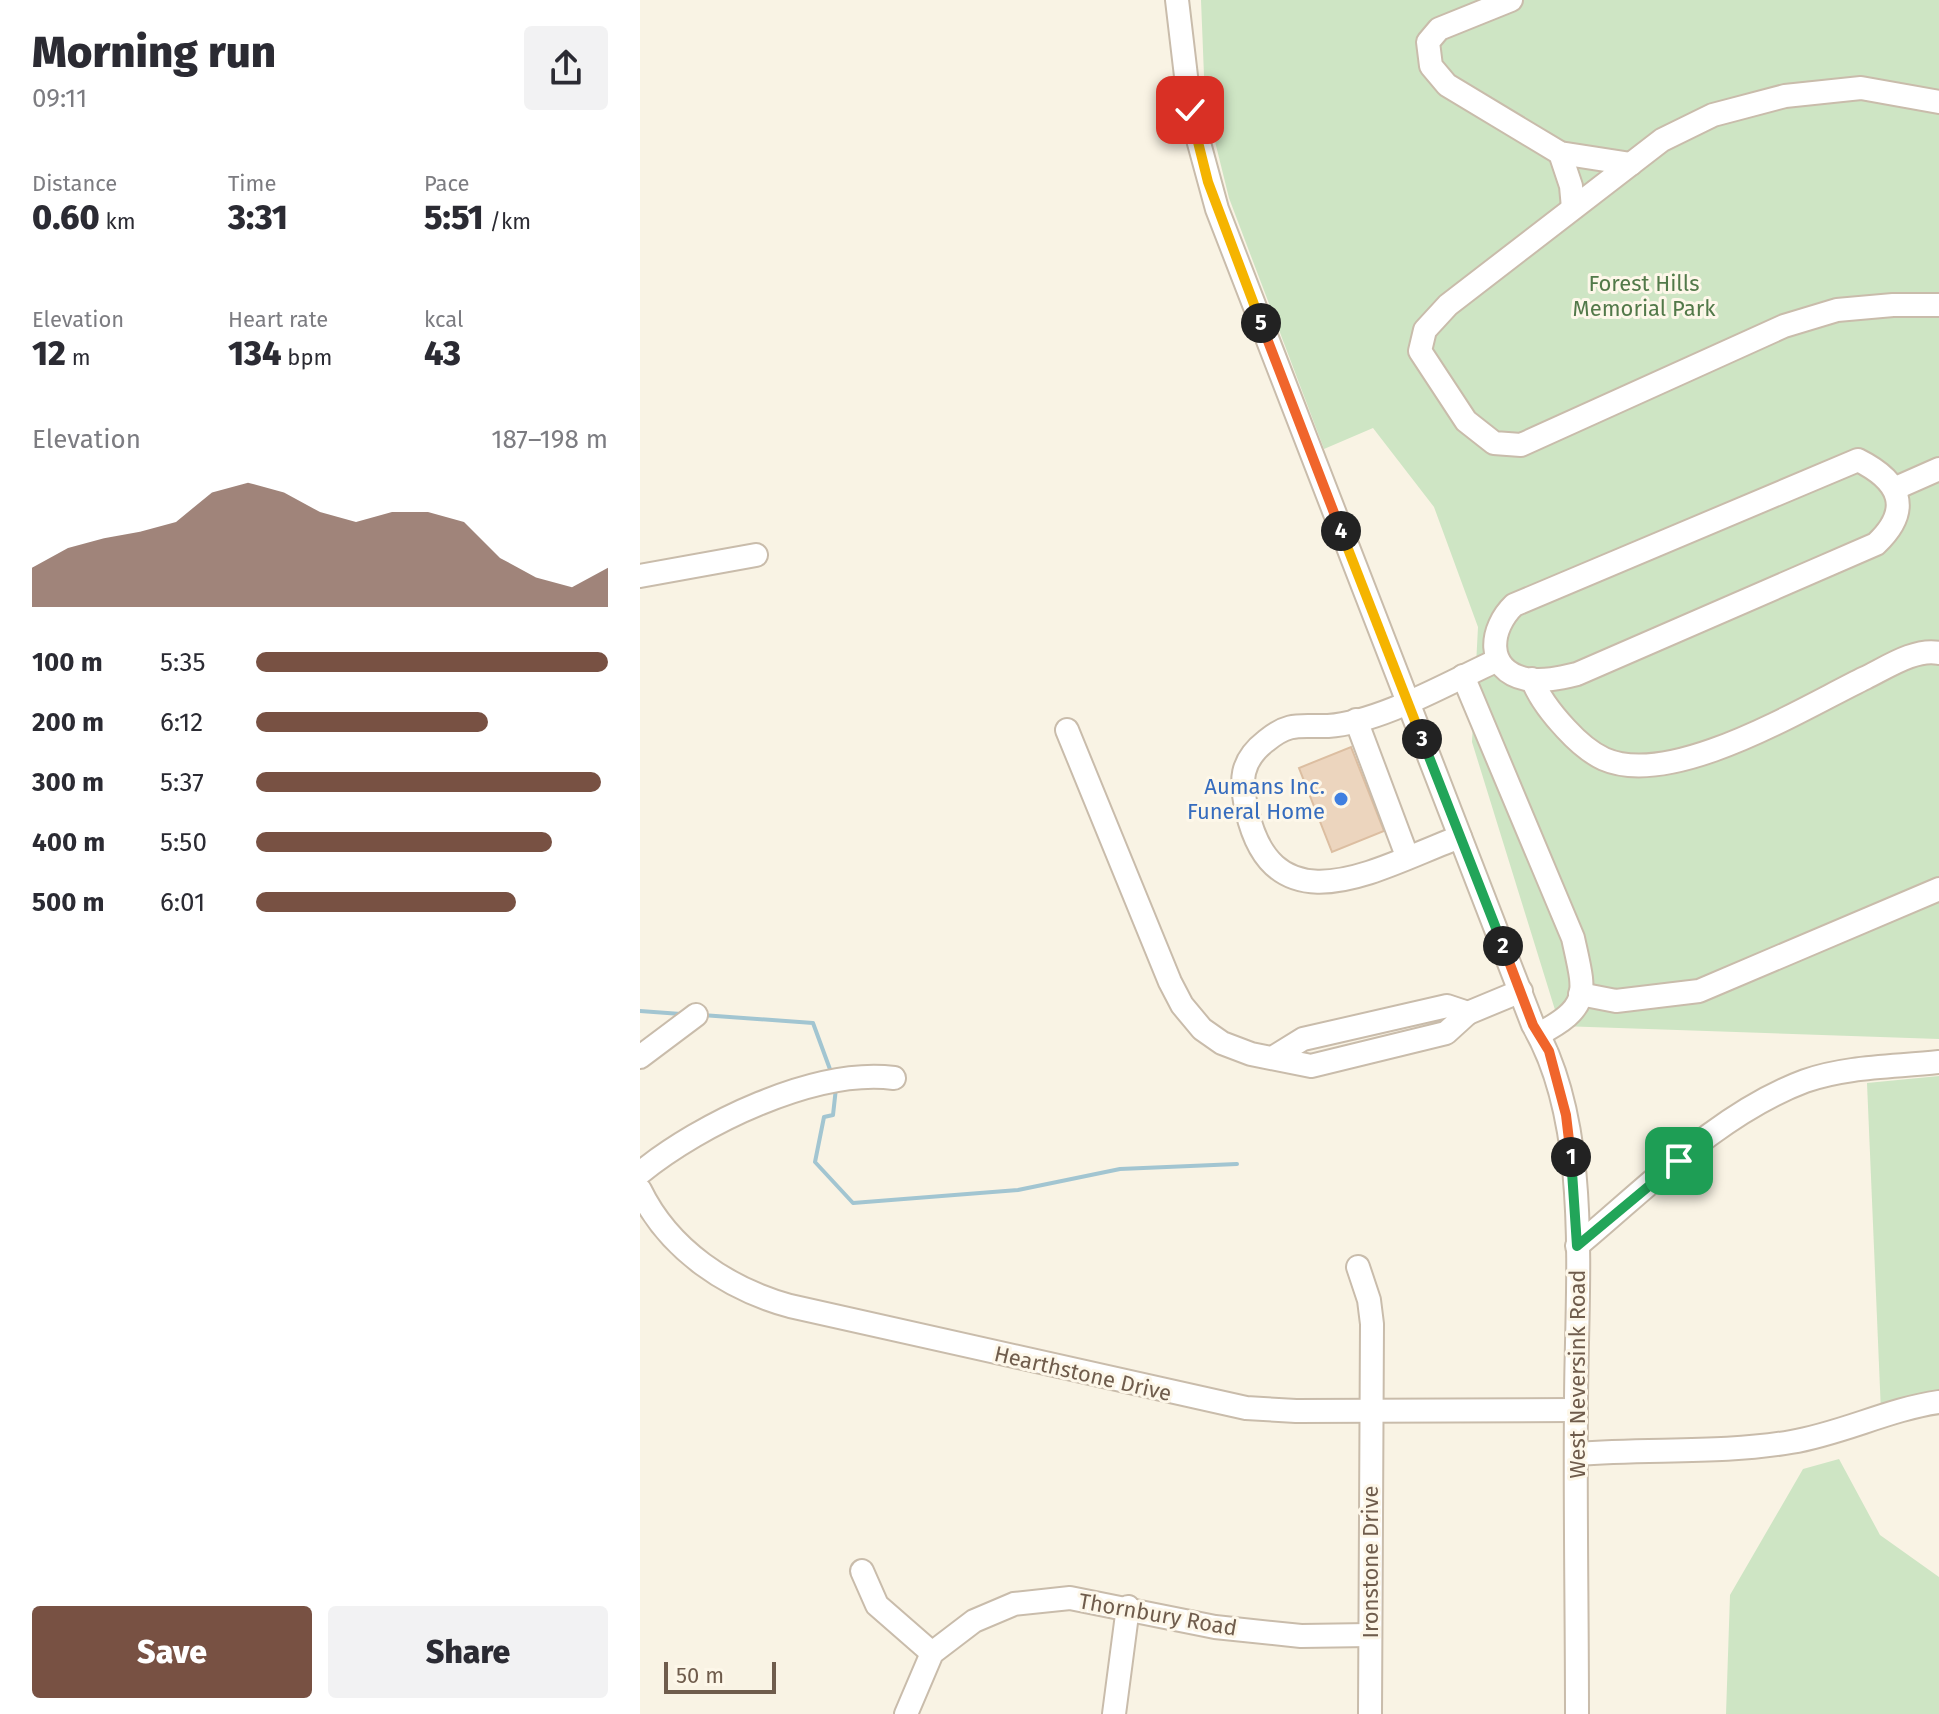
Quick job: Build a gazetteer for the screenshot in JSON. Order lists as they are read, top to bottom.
{
  "streets": {
    "street": [
      "Hearthstone Drive",
      "West Neversink Road",
      "Ironstone Drive",
      "Thornbury Road"
    ]
  },
  "crossings": [
    ["Hearthstone Drive", "West Neversink Road"],
    ["Hearthstone Drive", "Ironstone Drive"],
    ["Ironstone Drive", "Thornbury Road"]
  ],
  "parks": ["Forest Hills Memorial Park"],
  "places": ["Aumans Inc. Funeral Home"],
  "scale_bar": "50 m",
  "page": {
    "heading": ["Morning run", "09:11"],
    "stats": [
      ["Distance", "0.60 km"],
      ["Time", "3:31"],
      ["Pace", "5:51 /km"],
      ["Elevation", "12 m"],
      ["Heart rate", "134 bpm"],
      ["kcal", "43"]
    ],
    "pins": [
      "5",
      "4",
      "3",
      "2",
      "1"
    ],
    "chart": ["Elevation", "187–198 m"],
    "list": [
      {
        "name": "100 m",
        "note": "5:35"
      },
      {
        "name": "200 m",
        "note": "6:12"
      },
      {
        "name": "300 m",
        "note": "5:37"
      },
      {
        "name": "400 m",
        "note": "5:50"
      },
      {
        "name": "500 m",
        "note": "6:01"
      }
    ],
    "buttons": ["Save", "Share"],
    "scale": "50 m"
  }
}
